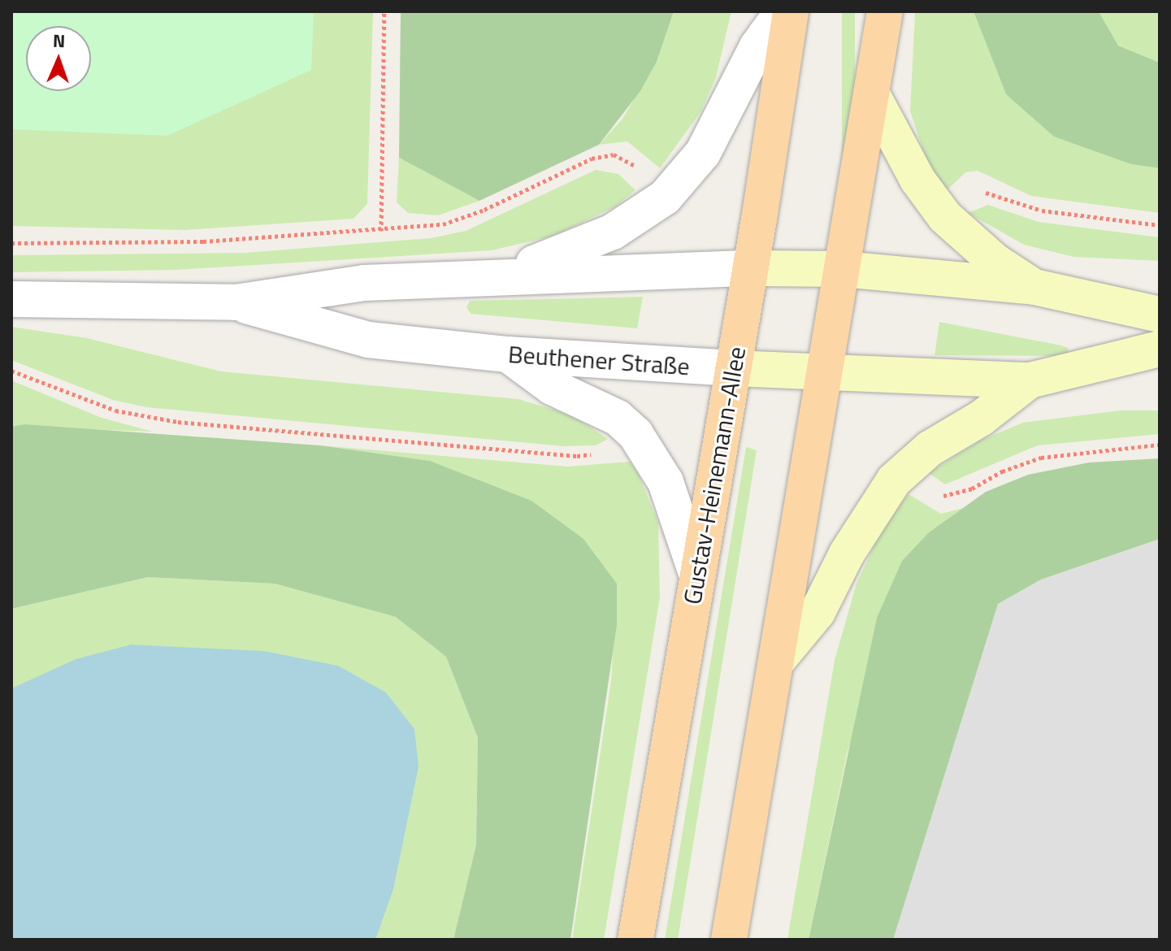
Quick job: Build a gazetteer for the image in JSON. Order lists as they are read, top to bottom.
{
  "streets": {
    "main road": ["Beuthener Straße", "Gustav-Heinemann-Allee"]
  },
  "crossings": [
    ["Beuthener Straße", "Gustav-Heinemann-Allee"]
  ],
  "north": "top"
}
